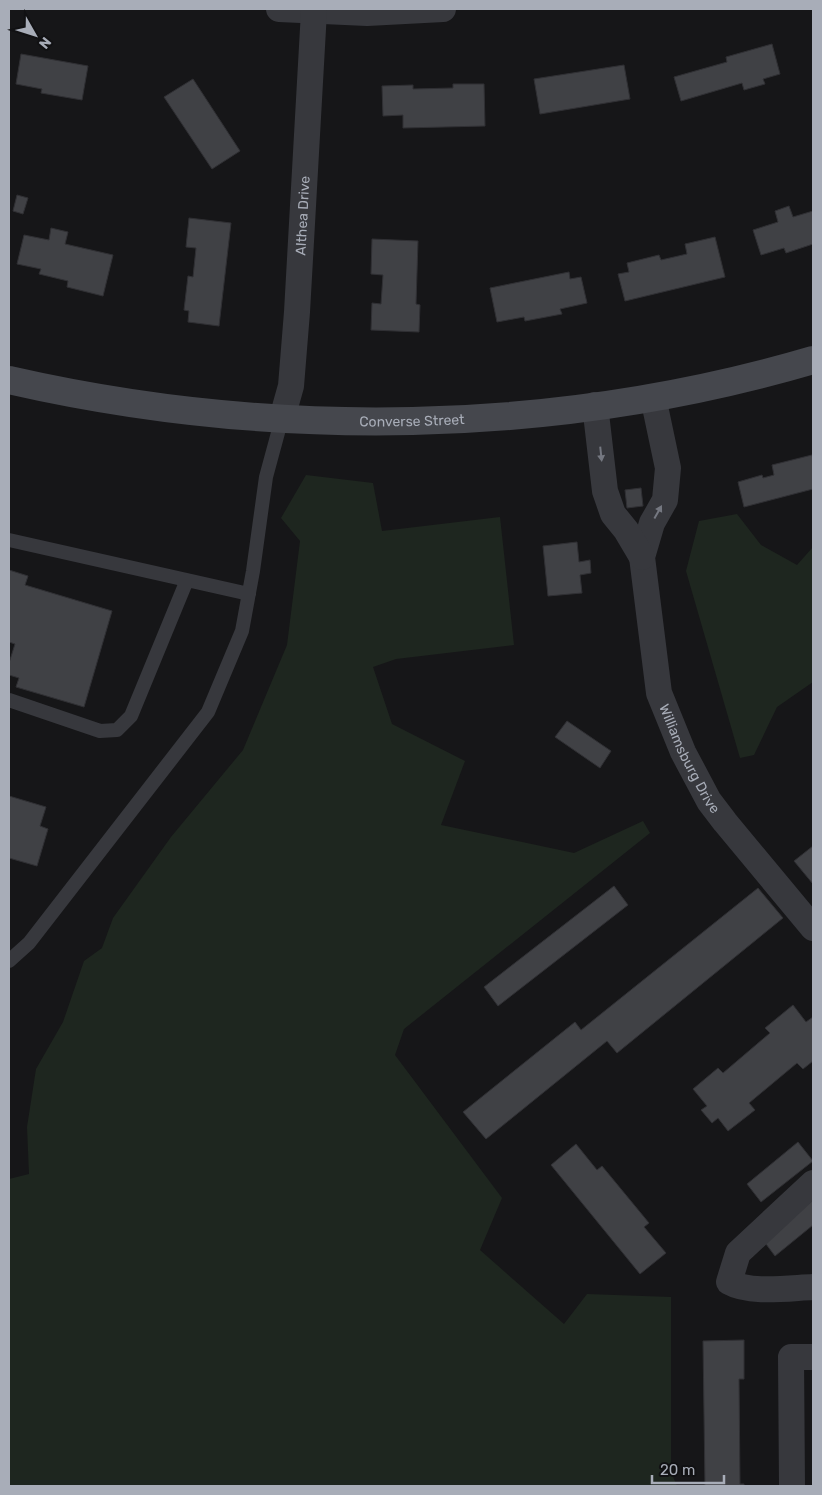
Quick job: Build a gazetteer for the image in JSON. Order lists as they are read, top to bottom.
{
  "streets": {
    "main road": ["Converse Street"],
    "street": ["Althea Drive", "Williamsburg Drive"]
  },
  "crossings": [
    ["Althea Drive", "Converse Street"],
    ["Converse Street", "Williamsburg Drive"]
  ],
  "scale_bar": "20 m",
  "north": "bottom right"
}
